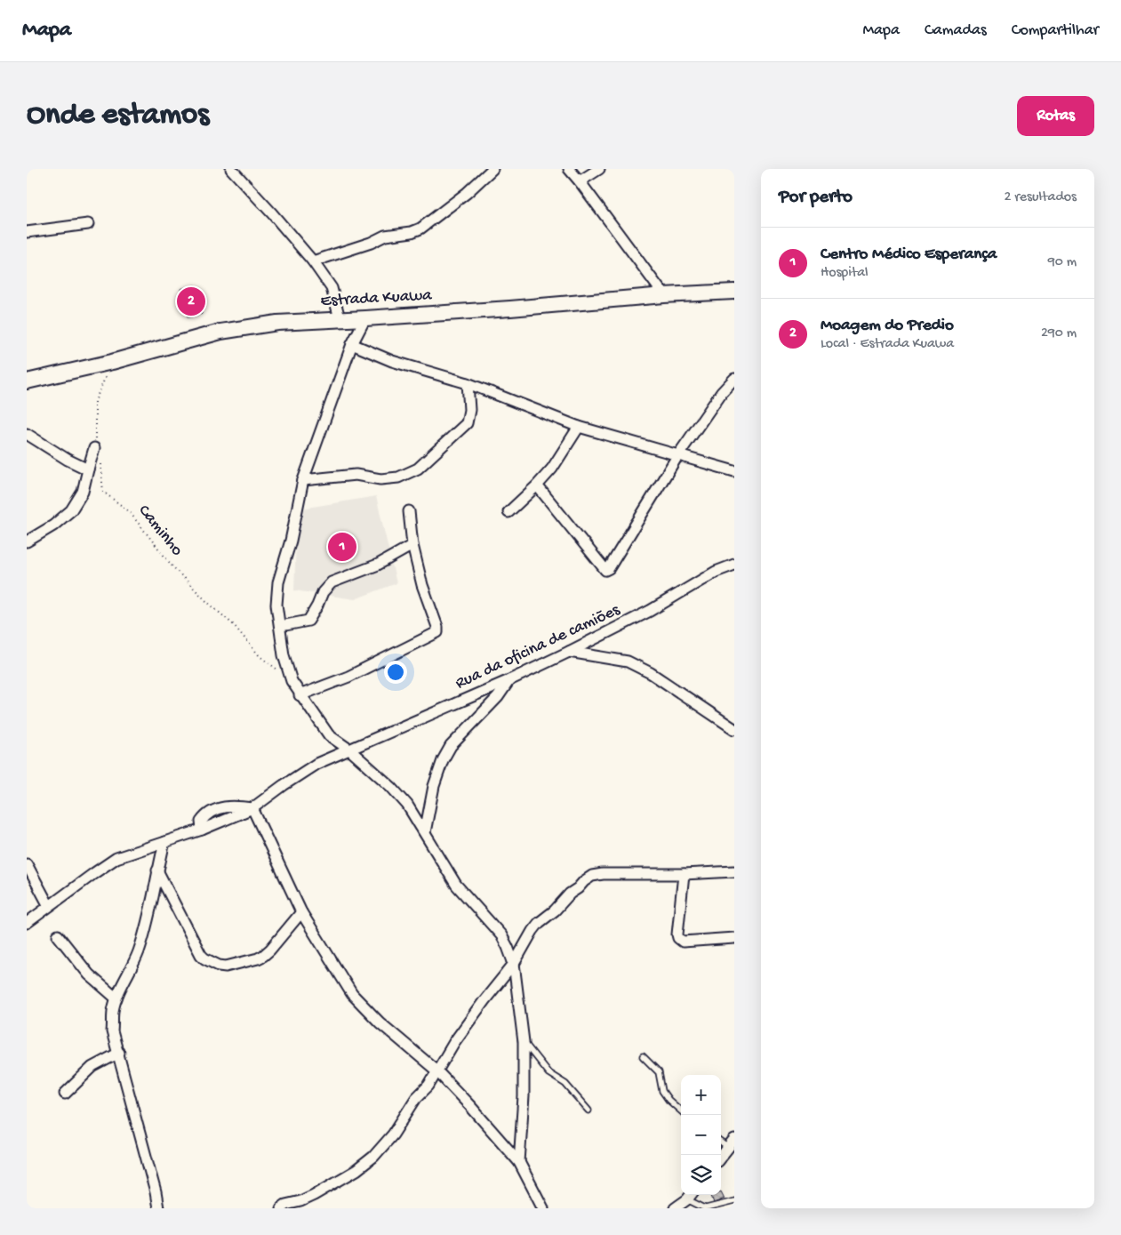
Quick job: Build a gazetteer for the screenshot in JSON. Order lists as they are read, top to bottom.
{
  "streets": {
    "street": ["Estrada Kuawa", "Rua da oficina de camiões"],
    "path": ["Caminho"]
  },
  "crossings": [
    ["Estrada Kuawa", "Caminho"]
  ],
  "page": {
    "header": "Mapa",
    "nav": ["Mapa", "Camadas", "Compartilhar"],
    "buttons": "Rotas",
    "title": "Onde estamos",
    "heading": ["Por perto", "2 resultados"],
    "list": [
      {
        "mark": "1",
        "name": "Centro Médico Esperança",
        "note": "Hospital",
        "value": "90 m"
      },
      {
        "mark": "2",
        "name": "Moagem do Predio",
        "note": "Local · Estrada Kuawa",
        "value": "290 m"
      }
    ],
    "pins": ["2", "1"],
    "map_buttons": ["+", "−"]
  }
}
